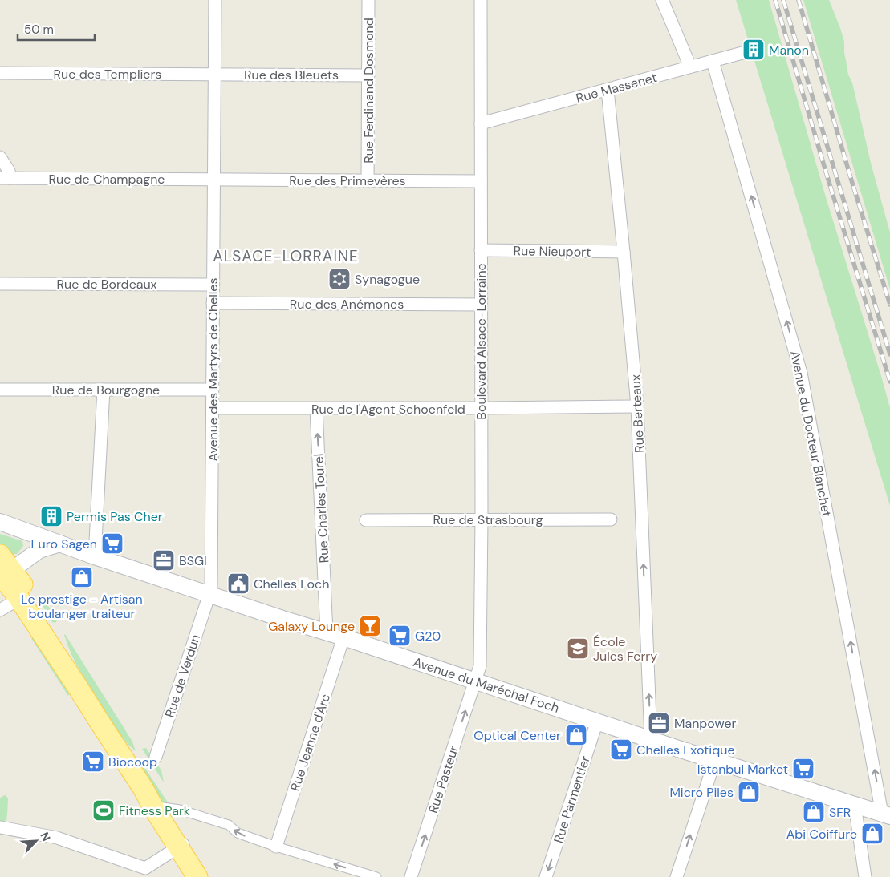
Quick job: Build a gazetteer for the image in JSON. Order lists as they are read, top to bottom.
{
  "streets": {
    "street": [
      "Rue des Templiers",
      "Rue des Bleuets",
      "Rue Massenet",
      "Rue Ferdinand Dosmond",
      "Rue de Champagne",
      "Rue des Primevères",
      "Rue Nieuport",
      "Rue de Bordeaux",
      "Rue des Anémones",
      "Boulevard Alsace-Lorraine",
      "Avenue des Martyrs de Chelles",
      "Rue de Bourgogne",
      "Rue de l'Agent Schoenfeld",
      "Rue Berteaux",
      "Avenue du Docteur Blanchet",
      "Rue Charles Tourel",
      "Rue de Strasbourg",
      "Rue de Verdun",
      "Avenue du Maréchal Foch",
      "Rue Jeanne d'Arc",
      "Rue Pasteur",
      "Rue Parmentier"
    ]
  },
  "crossings": [
    ["Rue des Templiers", "Rue des Bleuets"],
    ["Rue des Templiers", "Avenue des Martyrs de Chelles"],
    ["Rue des Bleuets", "Rue Ferdinand Dosmond"],
    ["Rue des Bleuets", "Avenue des Martyrs de Chelles"],
    ["Rue Massenet", "Boulevard Alsace-Lorraine"],
    ["Rue Massenet", "Rue Berteaux"],
    ["Rue Massenet", "Avenue du Docteur Blanchet"],
    ["Rue Ferdinand Dosmond", "Rue des Primevères"],
    ["Rue de Champagne", "Rue des Primevères"],
    ["Rue de Champagne", "Avenue des Martyrs de Chelles"],
    ["Rue des Primevères", "Boulevard Alsace-Lorraine"],
    ["Rue des Primevères", "Avenue des Martyrs de Chelles"],
    ["Rue Nieuport", "Boulevard Alsace-Lorraine"],
    ["Rue Nieuport", "Rue Berteaux"],
    ["Rue de Bordeaux", "Avenue des Martyrs de Chelles"],
    ["Rue des Anémones", "Boulevard Alsace-Lorraine"],
    ["Rue des Anémones", "Avenue des Martyrs de Chelles"],
    ["Boulevard Alsace-Lorraine", "Rue de l'Agent Schoenfeld"],
    ["Boulevard Alsace-Lorraine", "Rue de Strasbourg"],
    ["Boulevard Alsace-Lorraine", "Avenue du Maréchal Foch"],
    ["Boulevard Alsace-Lorraine", "Rue Pasteur"],
    ["Avenue des Martyrs de Chelles", "Rue de Bourgogne"],
    ["Avenue des Martyrs de Chelles", "Rue de l'Agent Schoenfeld"],
    ["Avenue des Martyrs de Chelles", "Rue de Verdun"],
    ["Avenue des Martyrs de Chelles", "Avenue du Maréchal Foch"],
    ["Rue de l'Agent Schoenfeld", "Rue Berteaux"],
    ["Rue de l'Agent Schoenfeld", "Rue Charles Tourel"],
    ["Rue Berteaux", "Avenue du Maréchal Foch"],
    ["Avenue du Docteur Blanchet", "Avenue du Maréchal Foch"],
    ["Rue Charles Tourel", "Avenue du Maréchal Foch"],
    ["Rue de Verdun", "Avenue du Maréchal Foch"],
    ["Avenue du Maréchal Foch", "Rue Jeanne d'Arc"],
    ["Avenue du Maréchal Foch", "Rue Pasteur"],
    ["Avenue du Maréchal Foch", "Rue Parmentier"]
  ],
  "one_way": [
    "Rue Berteaux",
    "Avenue du Docteur Blanchet",
    "Rue Charles Tourel",
    "Rue Pasteur",
    "Rue Parmentier"
  ],
  "districts": ["ALSACE-LORRAINE"],
  "places": {
    "building": ["Manon", "Permis Pas Cher"],
    "synagogue": ["Synagogue"],
    "supermarket": [
      "Euro Sagen",
      "G20",
      "Chelles Exotique",
      "Biocoop",
      "Istanbul Market"
    ],
    "office": ["BSGI", "Manpower"],
    "shop": [
      "Le prestige - Artisan boulanger traiteur",
      "Optical Center",
      "Micro Piles",
      "SFR",
      "Abi Coiffure"
    ],
    "public building": ["Chelles Foch"],
    "bar": ["Galaxy Lounge"],
    "school or university": ["École Jules Ferry"],
    "sports": ["Fitness Park"]
  },
  "scale_bar": "50 m",
  "north": "top right"
}
